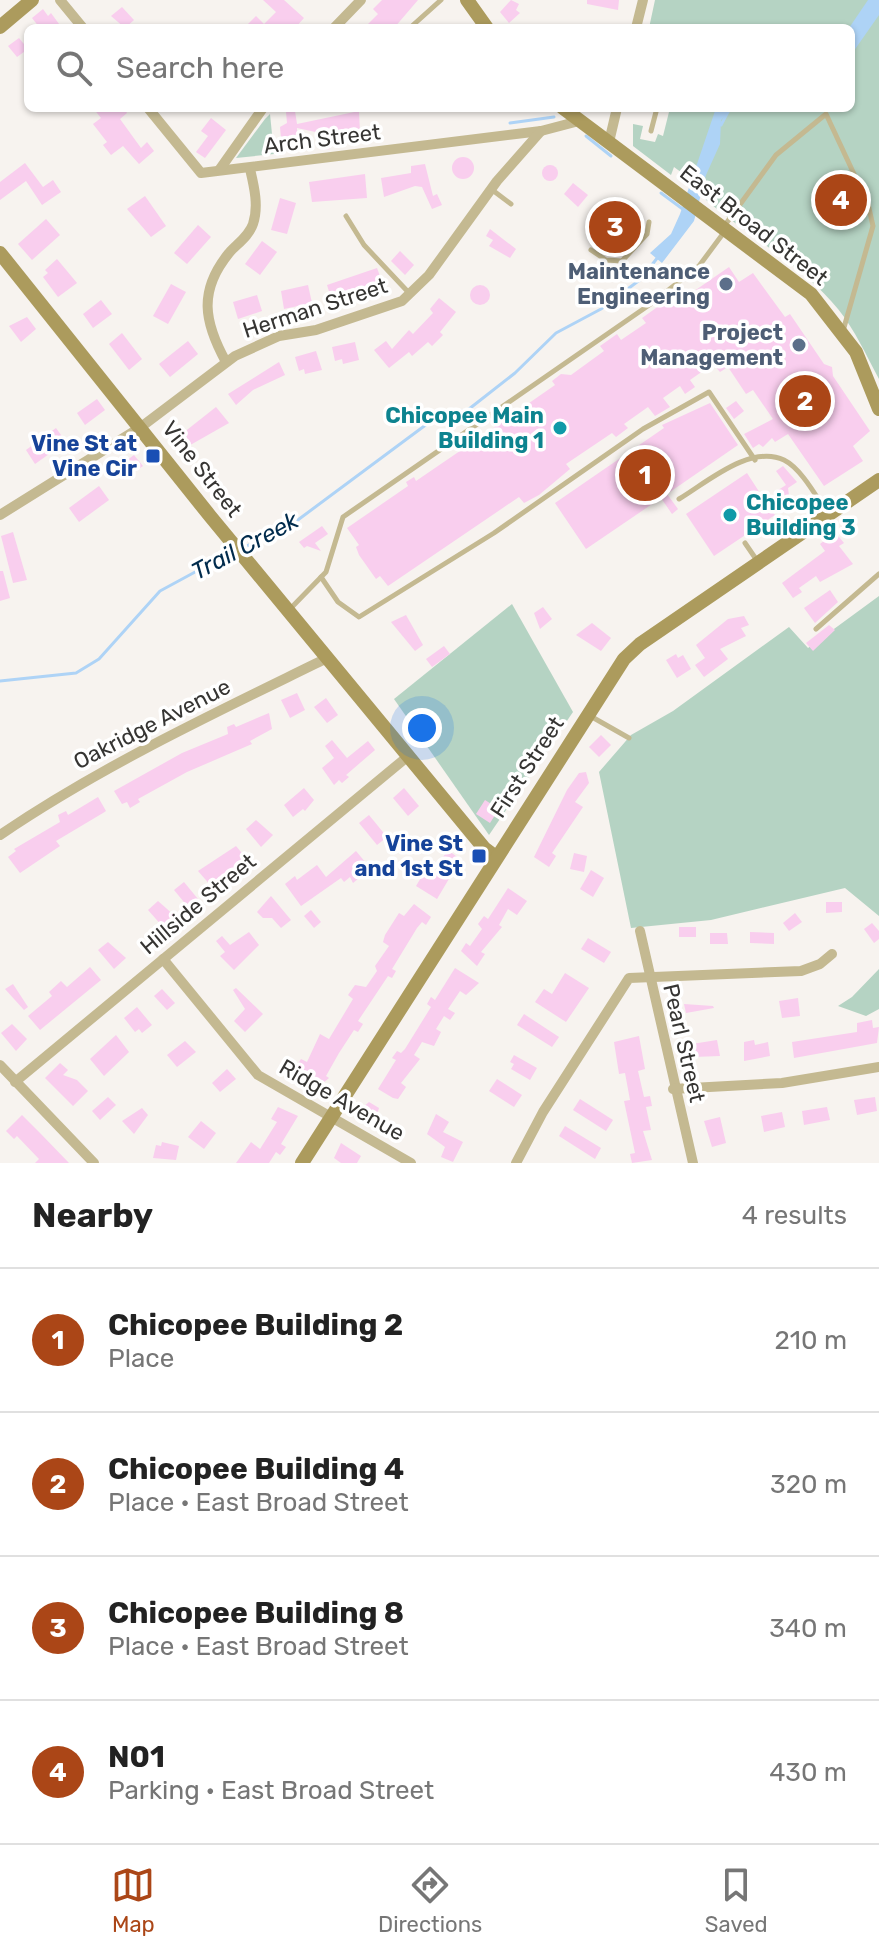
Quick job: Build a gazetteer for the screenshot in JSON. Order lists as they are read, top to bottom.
{
  "streets": {
    "street": [
      "Arch Street",
      "East Broad Street",
      "Herman Street",
      "Vine Street",
      "Oakridge Avenue",
      "First Street",
      "Hillside Street",
      "Pearl Street",
      "Ridge Avenue"
    ]
  },
  "crossings": [
    ["Arch Street", "East Broad Street"],
    ["Arch Street", "Herman Street"],
    ["Herman Street", "Vine Street"],
    ["Vine Street", "Oakridge Avenue"],
    ["Vine Street", "First Street"],
    ["Vine Street", "Hillside Street"],
    ["First Street", "Ridge Avenue"],
    ["Hillside Street", "Ridge Avenue"]
  ],
  "water": ["Trail Creek"],
  "places": {
    "other": [
      "Maintenance Engineering",
      "Project Management",
      "Chicopee Main Building 1",
      "Chicopee Building 3"
    ],
    "transit": ["Vine St at Vine Cir", "Vine St and 1st St"]
  },
  "page": {
    "search": "Search here",
    "pins": [
      "4",
      "3",
      "2",
      "1"
    ],
    "heading": ["Nearby", "4 results"],
    "list": [
      {
        "mark": "1",
        "name": "Chicopee Building 2",
        "note": "Place",
        "value": "210 m"
      },
      {
        "mark": "2",
        "name": "Chicopee Building 4",
        "note": "Place · East Broad Street",
        "value": "320 m"
      },
      {
        "mark": "3",
        "name": "Chicopee Building 8",
        "note": "Place · East Broad Street",
        "value": "340 m"
      },
      {
        "mark": "4",
        "name": "N01",
        "note": "Parking · East Broad Street",
        "value": "430 m"
      }
    ],
    "nav": ["Map", "Directions", "Saved"]
  }
}
